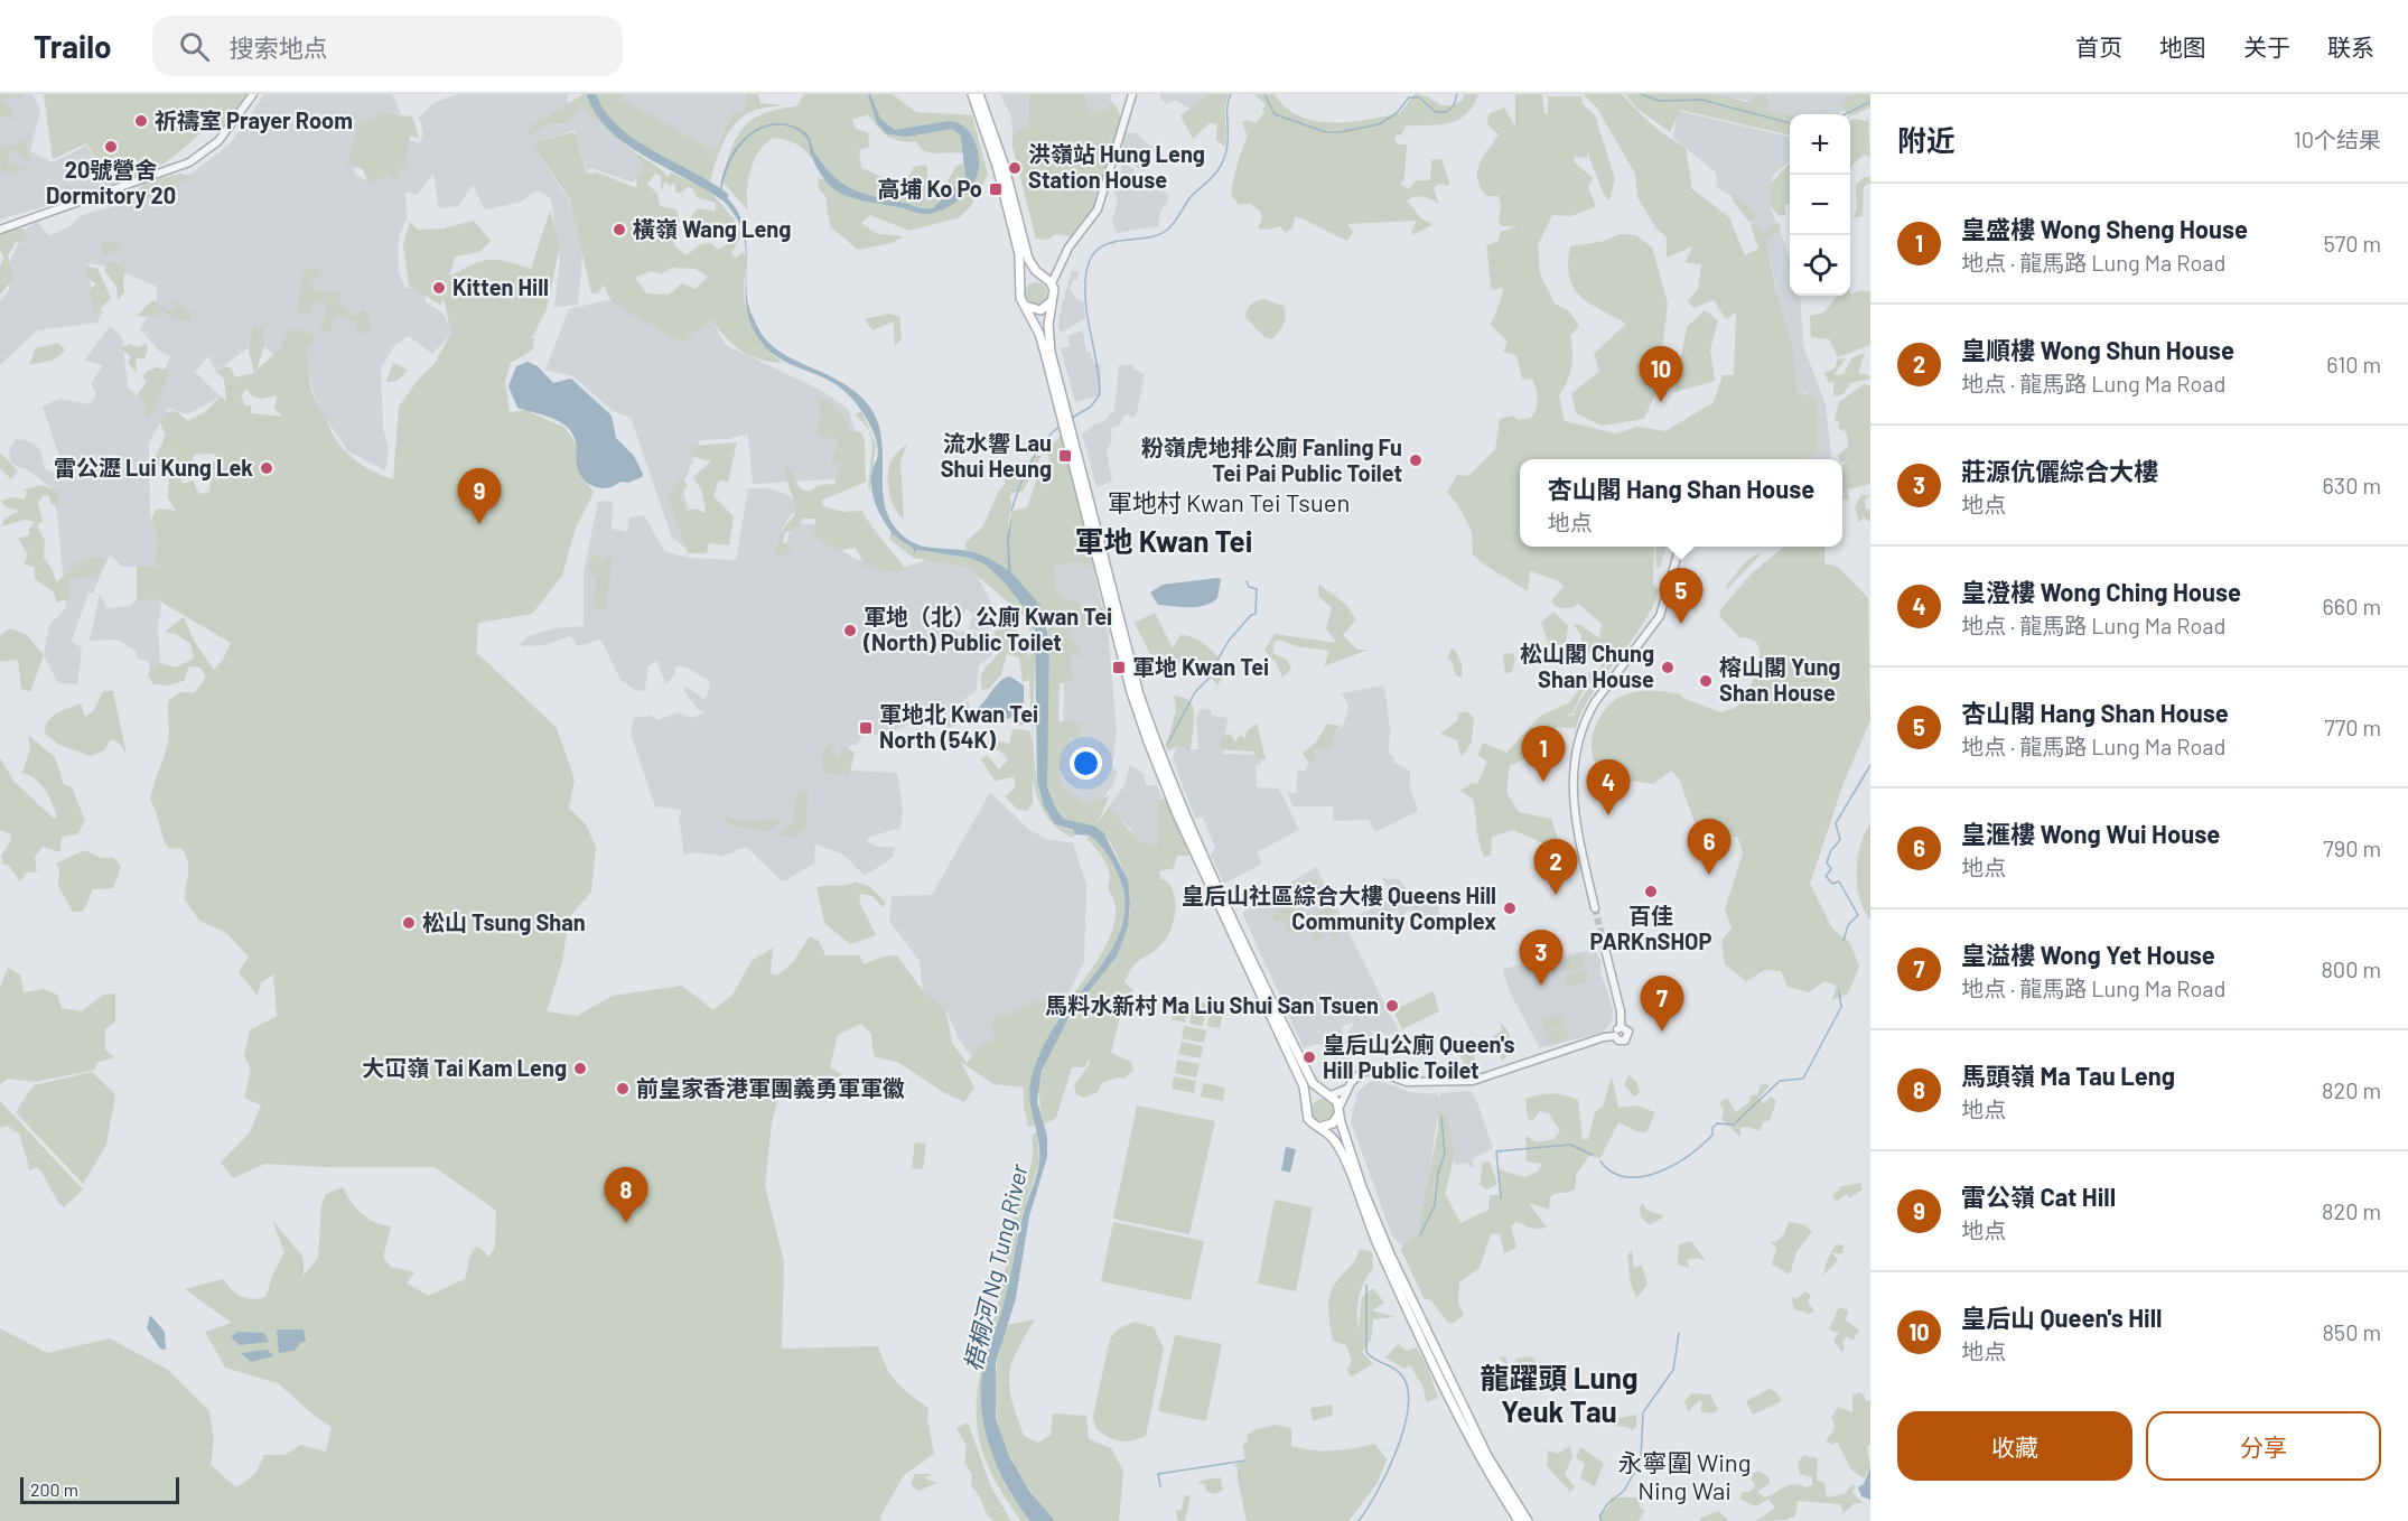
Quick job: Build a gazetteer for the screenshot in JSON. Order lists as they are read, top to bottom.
{
  "districts": [
    "軍地村 Kwan Tei Tsuen",
    "軍地 Kwan Tei",
    "龍躍頭 Lung Yeuk Tau",
    "永寧圍 Wing Ning Wai"
  ],
  "water": ["梧桐河 Ng Tung River"],
  "places": {
    "other": [
      "祈禱室 Prayer Room",
      "20號營舍 Dormitory 20",
      "洪嶺站 Hung Leng Station House",
      "橫嶺 Wang Leng",
      "Kitten Hill",
      "粉嶺虎地排公廁 Fanling Fu Tei Pai Public Toilet",
      "雷公瀝 Lui Kung Lek",
      "軍地（北）公廁 Kwan Tei (North) Public Toilet",
      "松山閣 Chung Shan House",
      "榕山閣 Yung Shan House",
      "百佳 PARKnSHOP",
      "皇后山社區綜合大樓 Queens Hill Community Complex",
      "松山 Tsung Shan",
      "馬料水新村 Ma Liu Shui San Tsuen",
      "皇后山公廁 Queen's Hill Public Toilet",
      "大冚嶺 Tai Kam Leng",
      "前皇家香港軍團義勇軍軍徽"
    ],
    "transit": [
      "高埔 Ko Po",
      "流水響 Lau Shui Heung",
      "軍地 Kwan Tei",
      "軍地北 Kwan Tei North (54K)"
    ]
  },
  "scale_bar": "200 m",
  "page": {
    "header": "Trailo",
    "search": "搜索地点",
    "nav": [
      "首页",
      "地图",
      "关于",
      "联系"
    ],
    "heading": ["附近", "10个结果"],
    "map_buttons": ["+", "−"],
    "list": [
      {
        "mark": "1",
        "name": "皇盛樓 Wong Sheng House",
        "note": "地点 · 龍馬路 Lung Ma Road",
        "value": "570 m"
      },
      {
        "mark": "2",
        "name": "皇順樓 Wong Shun House",
        "note": "地点 · 龍馬路 Lung Ma Road",
        "value": "610 m"
      },
      {
        "mark": "3",
        "name": "莊源伉儷綜合大樓",
        "note": "地点",
        "value": "630 m"
      },
      {
        "mark": "4",
        "name": "皇澄樓 Wong Ching House",
        "note": "地点 · 龍馬路 Lung Ma Road",
        "value": "660 m"
      },
      {
        "mark": "5",
        "name": "杏山閣 Hang Shan House",
        "note": "地点 · 龍馬路 Lung Ma Road",
        "value": "770 m"
      },
      {
        "mark": "6",
        "name": "皇滙樓 Wong Wui House",
        "note": "地点",
        "value": "790 m"
      },
      {
        "mark": "7",
        "name": "皇溢樓 Wong Yet House",
        "note": "地点 · 龍馬路 Lung Ma Road",
        "value": "800 m"
      },
      {
        "mark": "8",
        "name": "馬頭嶺 Ma Tau Leng",
        "note": "地点",
        "value": "820 m"
      },
      {
        "mark": "9",
        "name": "雷公嶺 Cat Hill",
        "note": "地点",
        "value": "820 m"
      },
      {
        "mark": "10",
        "name": "皇后山 Queen's Hill",
        "note": "地点",
        "value": "850 m"
      }
    ],
    "pins": [
      "10",
      "9",
      "5",
      "1",
      "4",
      "6",
      "2",
      "3",
      "7",
      "8"
    ],
    "popup": ["杏山閣 Hang Shan House", "地点"],
    "buttons": ["收藏", "分享"],
    "scale": "200 m"
  }
}
